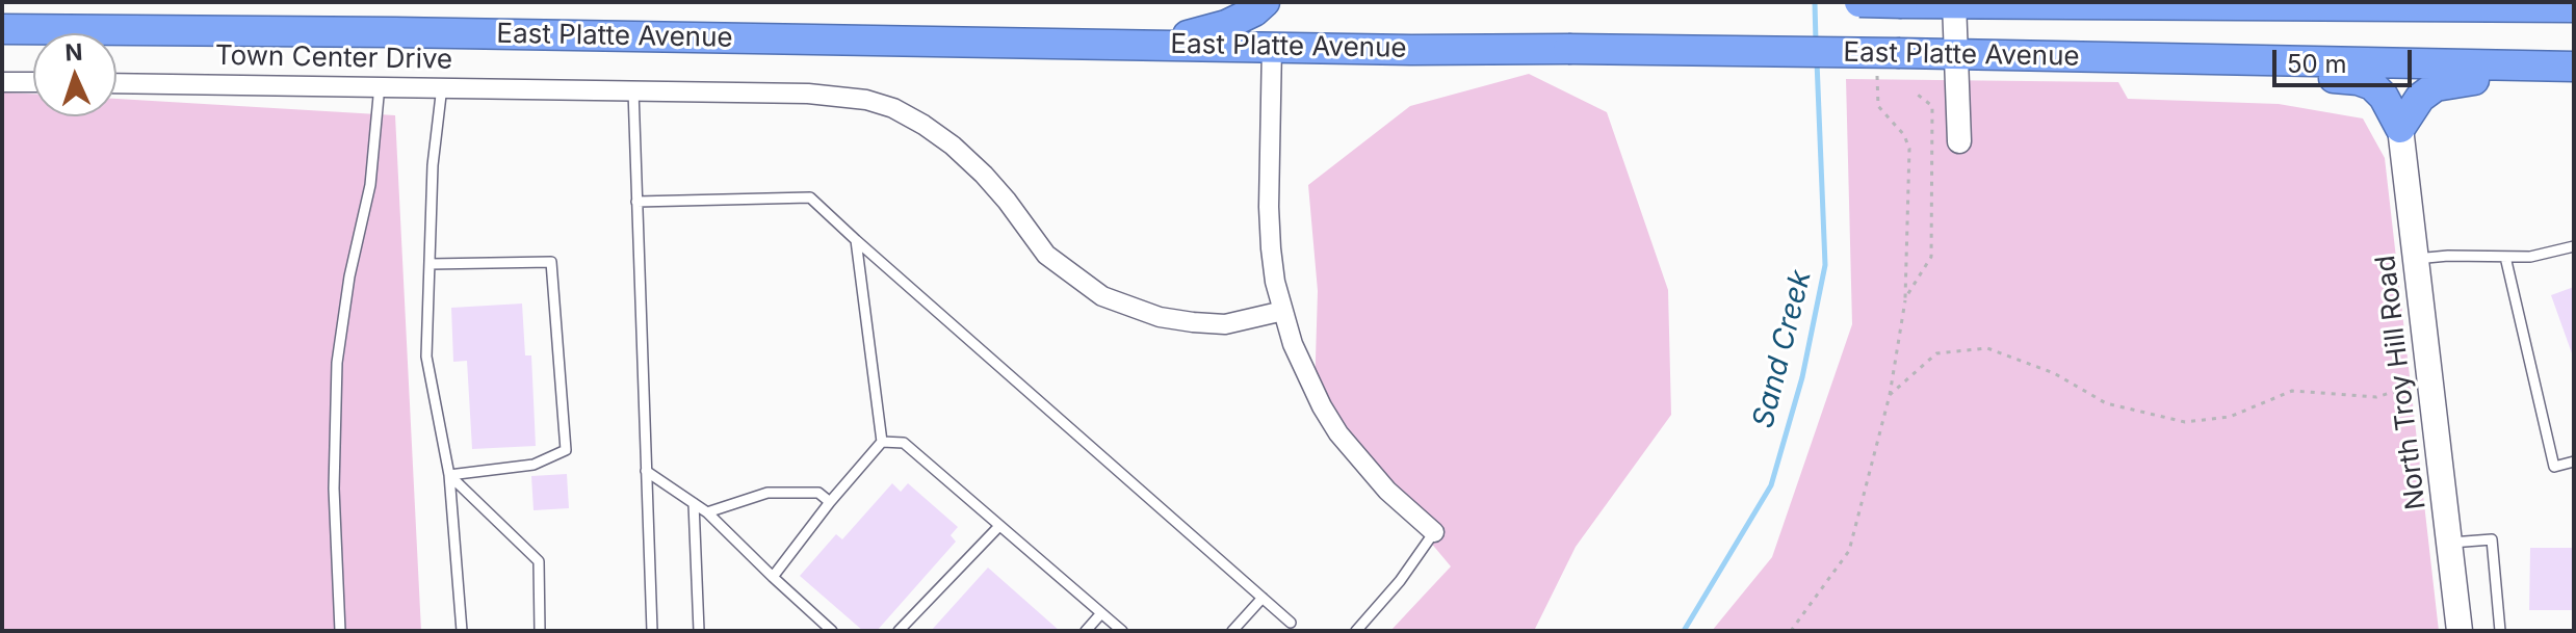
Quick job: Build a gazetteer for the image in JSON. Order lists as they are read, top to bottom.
{
  "streets": {
    "highway": ["East Platte Avenue"],
    "main road": ["North Troy Hill Road"],
    "street": ["Town Center Drive"]
  },
  "water": ["Sand Creek"],
  "scale_bar": "50 m",
  "north": "top"
}
